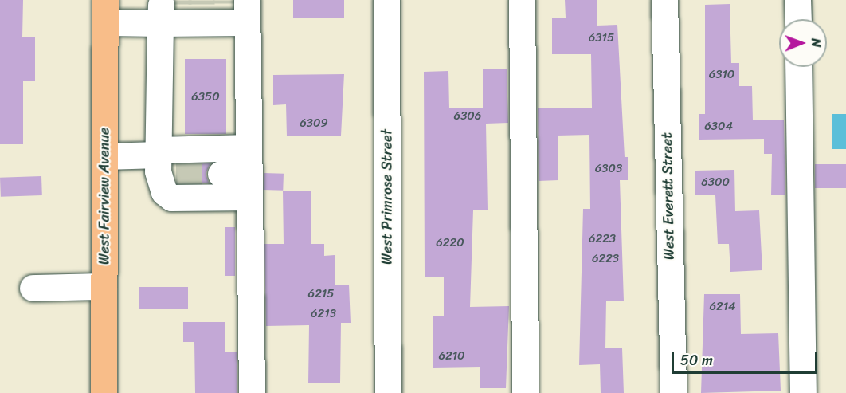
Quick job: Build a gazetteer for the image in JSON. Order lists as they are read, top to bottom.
{
  "streets": {
    "main road": ["West Fairview Avenue"],
    "street": ["West Everett Street", "West Primrose Street"]
  },
  "house_numbers": [
    "6315",
    "6310",
    "6350",
    "6306",
    "6309",
    "6304",
    "6303",
    "6300",
    "6223",
    "6220",
    "6223",
    "6215",
    "6214",
    "6213",
    "6210"
  ],
  "scale_bar": "50 m",
  "north": "right"
}
